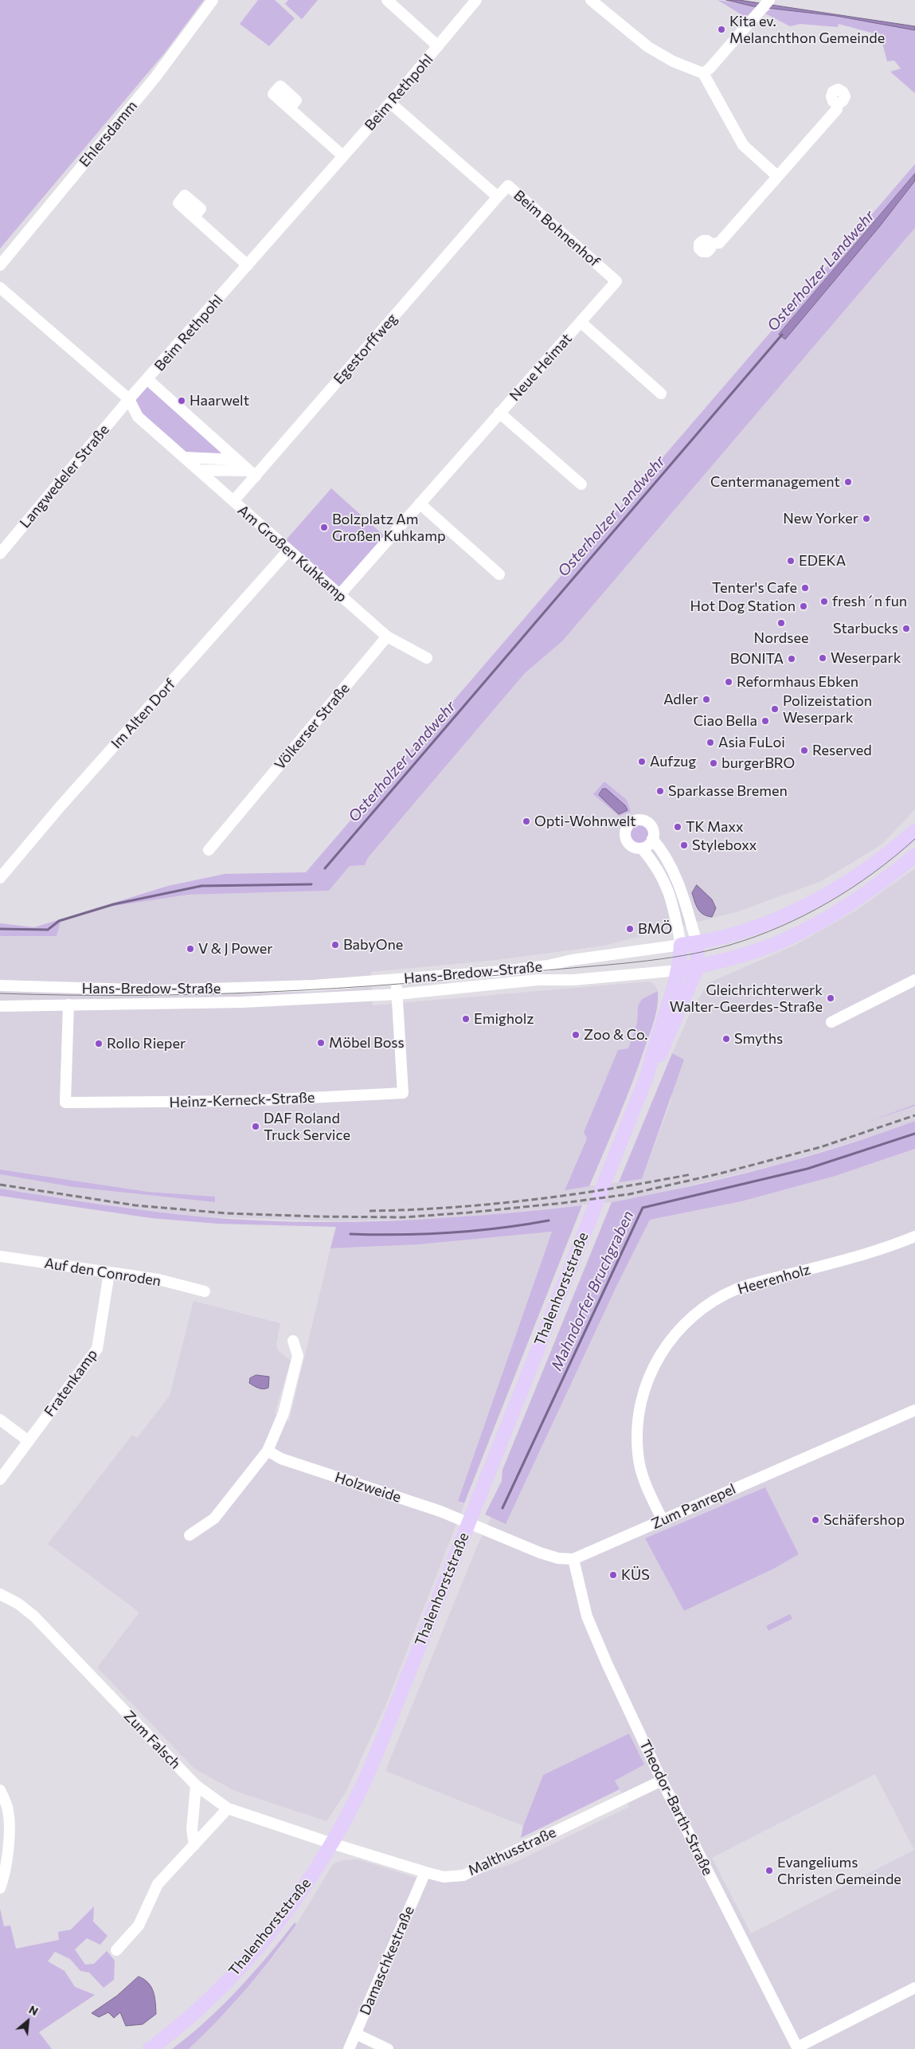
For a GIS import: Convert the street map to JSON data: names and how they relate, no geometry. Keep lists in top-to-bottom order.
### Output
{
  "streets": {
    "main road": ["Hans-Bredow-Straße", "Thalenhorststraße"],
    "street": [
      "Beim Rethpohl",
      "Ehlersdamm",
      "Beim Bohnenhof",
      "Egestorffweg",
      "Neue Heimat",
      "Langwedeler Straße",
      "Am Großen Kuhkamp",
      "Im Alten Dorf",
      "Völkerser Straße",
      "Heinz-Kerneck-Straße",
      "Auf den Conroden",
      "Heerenholz",
      "Fratenkamp",
      "Holzweide",
      "Zum Panrepel",
      "Zum Falsch",
      "Theodor-Barth-Straße",
      "Malthusstraße",
      "Damaschkestraße"
    ]
  },
  "crossings": [
    ["Beim Rethpohl", "Beim Bohnenhof"],
    ["Beim Rethpohl", "Langwedeler Straße"],
    ["Beim Rethpohl", "Am Großen Kuhkamp"],
    ["Beim Bohnenhof", "Egestorffweg"],
    ["Beim Bohnenhof", "Neue Heimat"],
    ["Egestorffweg", "Am Großen Kuhkamp"],
    ["Neue Heimat", "Am Großen Kuhkamp"],
    ["Langwedeler Straße", "Am Großen Kuhkamp"],
    ["Am Großen Kuhkamp", "Im Alten Dorf"],
    ["Am Großen Kuhkamp", "Völkerser Straße"],
    ["Hans-Bredow-Straße", "Heinz-Kerneck-Straße"],
    ["Hans-Bredow-Straße", "Thalenhorststraße"],
    ["Auf den Conroden", "Fratenkamp"],
    ["Heerenholz", "Zum Panrepel"],
    ["Thalenhorststraße", "Holzweide"],
    ["Thalenhorststraße", "Zum Panrepel"],
    ["Thalenhorststraße", "Zum Falsch"],
    ["Thalenhorststraße", "Malthusstraße"],
    ["Holzweide", "Zum Panrepel"],
    ["Zum Panrepel", "Theodor-Barth-Straße"],
    ["Zum Falsch", "Malthusstraße"],
    ["Theodor-Barth-Straße", "Malthusstraße"],
    ["Malthusstraße", "Damaschkestraße"]
  ],
  "water": ["Osterholzer Landwehr", "Mahndorfer Bruchgraben"],
  "places": [
    "Kita ev. Melanchthon Gemeinde",
    "Haarwelt",
    "Centermanagement",
    "New Yorker",
    "Bolzplatz Am Großen Kuhkamp",
    "EDEKA",
    "Tenter's Cafe",
    "fresh´n fun",
    "Hot Dog Station",
    "Nordsee",
    "Starbucks",
    "Weserpark",
    "BONITA",
    "Reformhaus Ebken",
    "Adler",
    "Polizeistation Weserpark",
    "Ciao Bella",
    "Asia FuLoi",
    "Reserved",
    "Aufzug",
    "burgerBRO",
    "Sparkasse Bremen",
    "Opti-Wohnwelt",
    "TK Maxx",
    "Styleboxx",
    "BMÖ",
    "BabyOne",
    "V & J Power",
    "Gleichrichterwerk Walter-Geerdes-Straße",
    "Emigholz",
    "Zoo & Co.",
    "Smyths",
    "Möbel Boss",
    "Rollo Rieper",
    "DAF Roland Truck Service",
    "Schäfershop",
    "KÜS",
    "Evangeliums Christen Gemeinde"
  ],
  "north": "top right"
}
